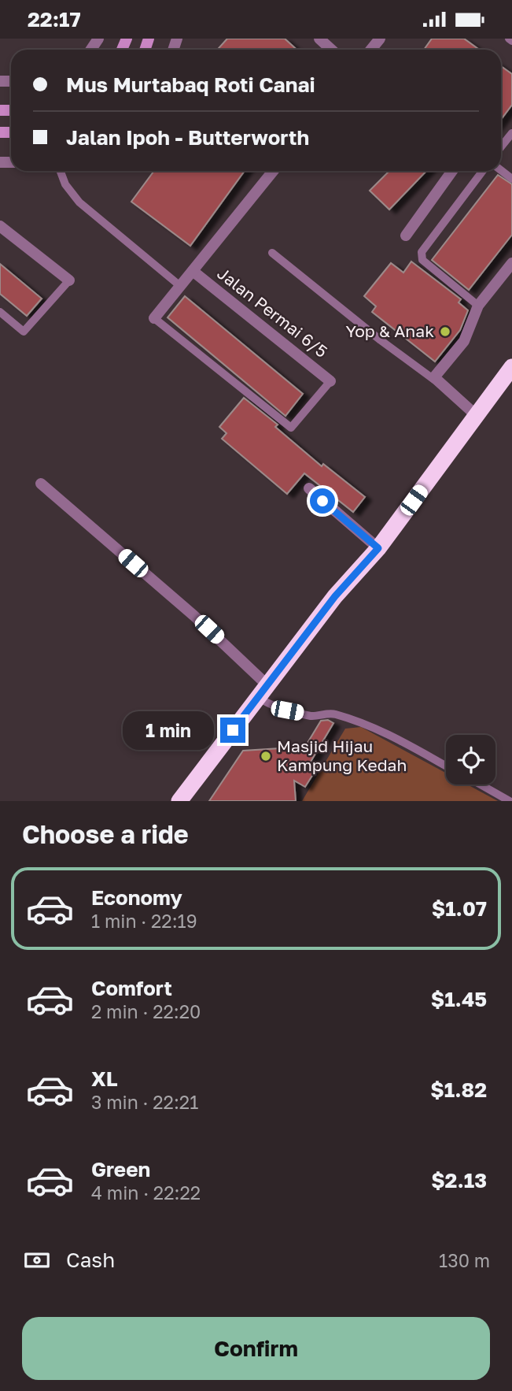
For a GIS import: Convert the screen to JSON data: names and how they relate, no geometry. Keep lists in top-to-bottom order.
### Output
{
  "streets": {
    "street": ["Jalan Permai 6/5"]
  },
  "places": ["Yop & Anak", "Masjid Hijau Kampung Kedah"],
  "page": {
    "status": "22:17",
    "banner": ["Mus Murtabaq Roti Canai", "Jalan Ipoh - Butterworth"],
    "bubble": "1 min",
    "heading": "Choose a ride",
    "list": [
      {
        "name": "Economy",
        "note": "1 min · 22:19",
        "value": "$1.07"
      },
      {
        "name": "Comfort",
        "note": "2 min · 22:20",
        "value": "$1.45"
      },
      {
        "name": "XL",
        "note": "3 min · 22:21",
        "value": "$1.82"
      },
      {
        "name": "Green",
        "note": "4 min · 22:22",
        "value": "$2.13"
      }
    ],
    "pay": ["Cash", "130 m"],
    "buttons": "Confirm"
  }
}
